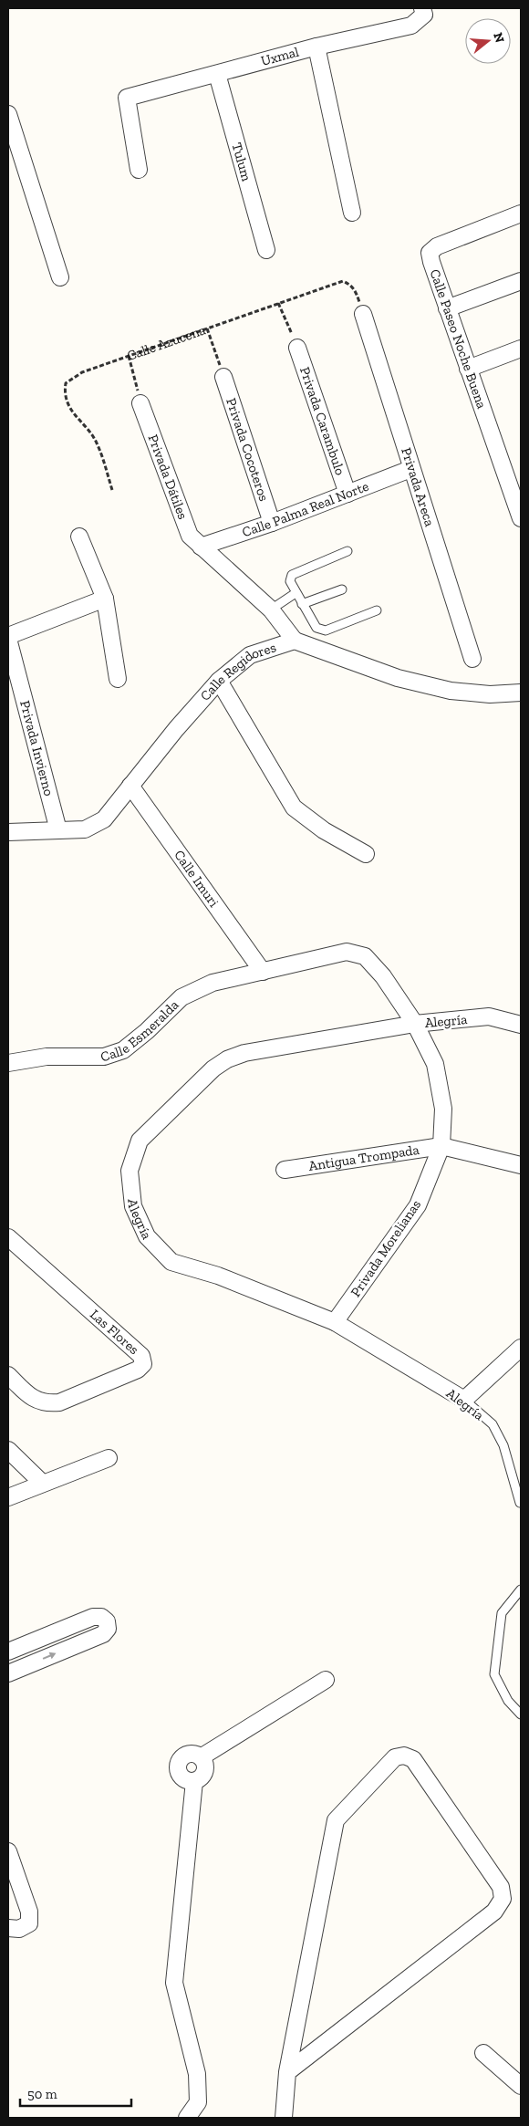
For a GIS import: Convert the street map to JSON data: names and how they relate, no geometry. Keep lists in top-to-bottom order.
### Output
{
  "streets": {
    "street": [
      "Uxmal",
      "Tulum",
      "Calle Paseo Noche Buena",
      "Privada Carambulo",
      "Privada Cocoteros",
      "Privada Dátiles",
      "Privada Areca",
      "Calle Palma Real Norte",
      "Calle Regidores",
      "Privada Invierno",
      "Calle Imuri",
      "Alegría",
      "Calle Esmeralda",
      "Antigua Trompada",
      "Privada Morelianas",
      "Las Flores"
    ],
    "path": ["Calle Azucena"]
  },
  "crossings": [
    ["Uxmal", "Tulum"],
    ["Calle Azucena", "Privada Areca"],
    ["Privada Carambulo", "Calle Palma Real Norte"],
    ["Privada Cocoteros", "Calle Palma Real Norte"],
    ["Privada Dátiles", "Calle Palma Real Norte"],
    ["Privada Dátiles", "Calle Regidores"],
    ["Privada Areca", "Calle Palma Real Norte"],
    ["Calle Regidores", "Privada Invierno"],
    ["Calle Regidores", "Calle Imuri"],
    ["Calle Imuri", "Calle Esmeralda"],
    ["Alegría", "Calle Esmeralda"],
    ["Alegría", "Privada Morelianas"],
    ["Calle Esmeralda", "Privada Morelianas"],
    ["Antigua Trompada", "Privada Morelianas"]
  ],
  "scale_bar": "50 m",
  "north": "right"
}
